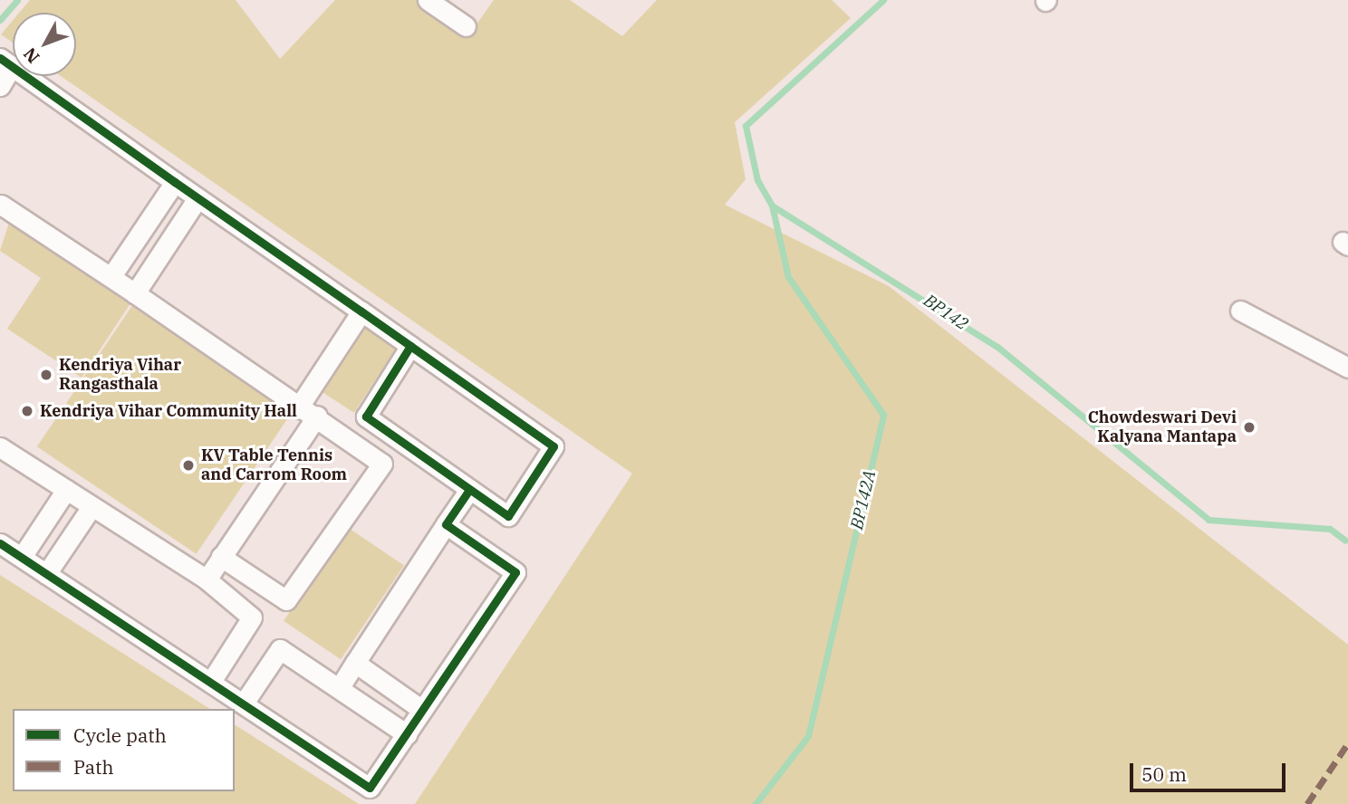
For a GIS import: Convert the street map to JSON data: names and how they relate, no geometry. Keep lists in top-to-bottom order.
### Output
{
  "water": ["BP142", "BP142A"],
  "places": [
    "Kendriya Vihar Rangasthala",
    "Kendriya Vihar Community Hall",
    "Chowdeswari Devi Kalyana Mantapa",
    "KV Table Tennis and Carrom Room"
  ],
  "legend": ["Cycle path", "Path"],
  "scale_bar": "50 m",
  "north": "bottom left"
}
